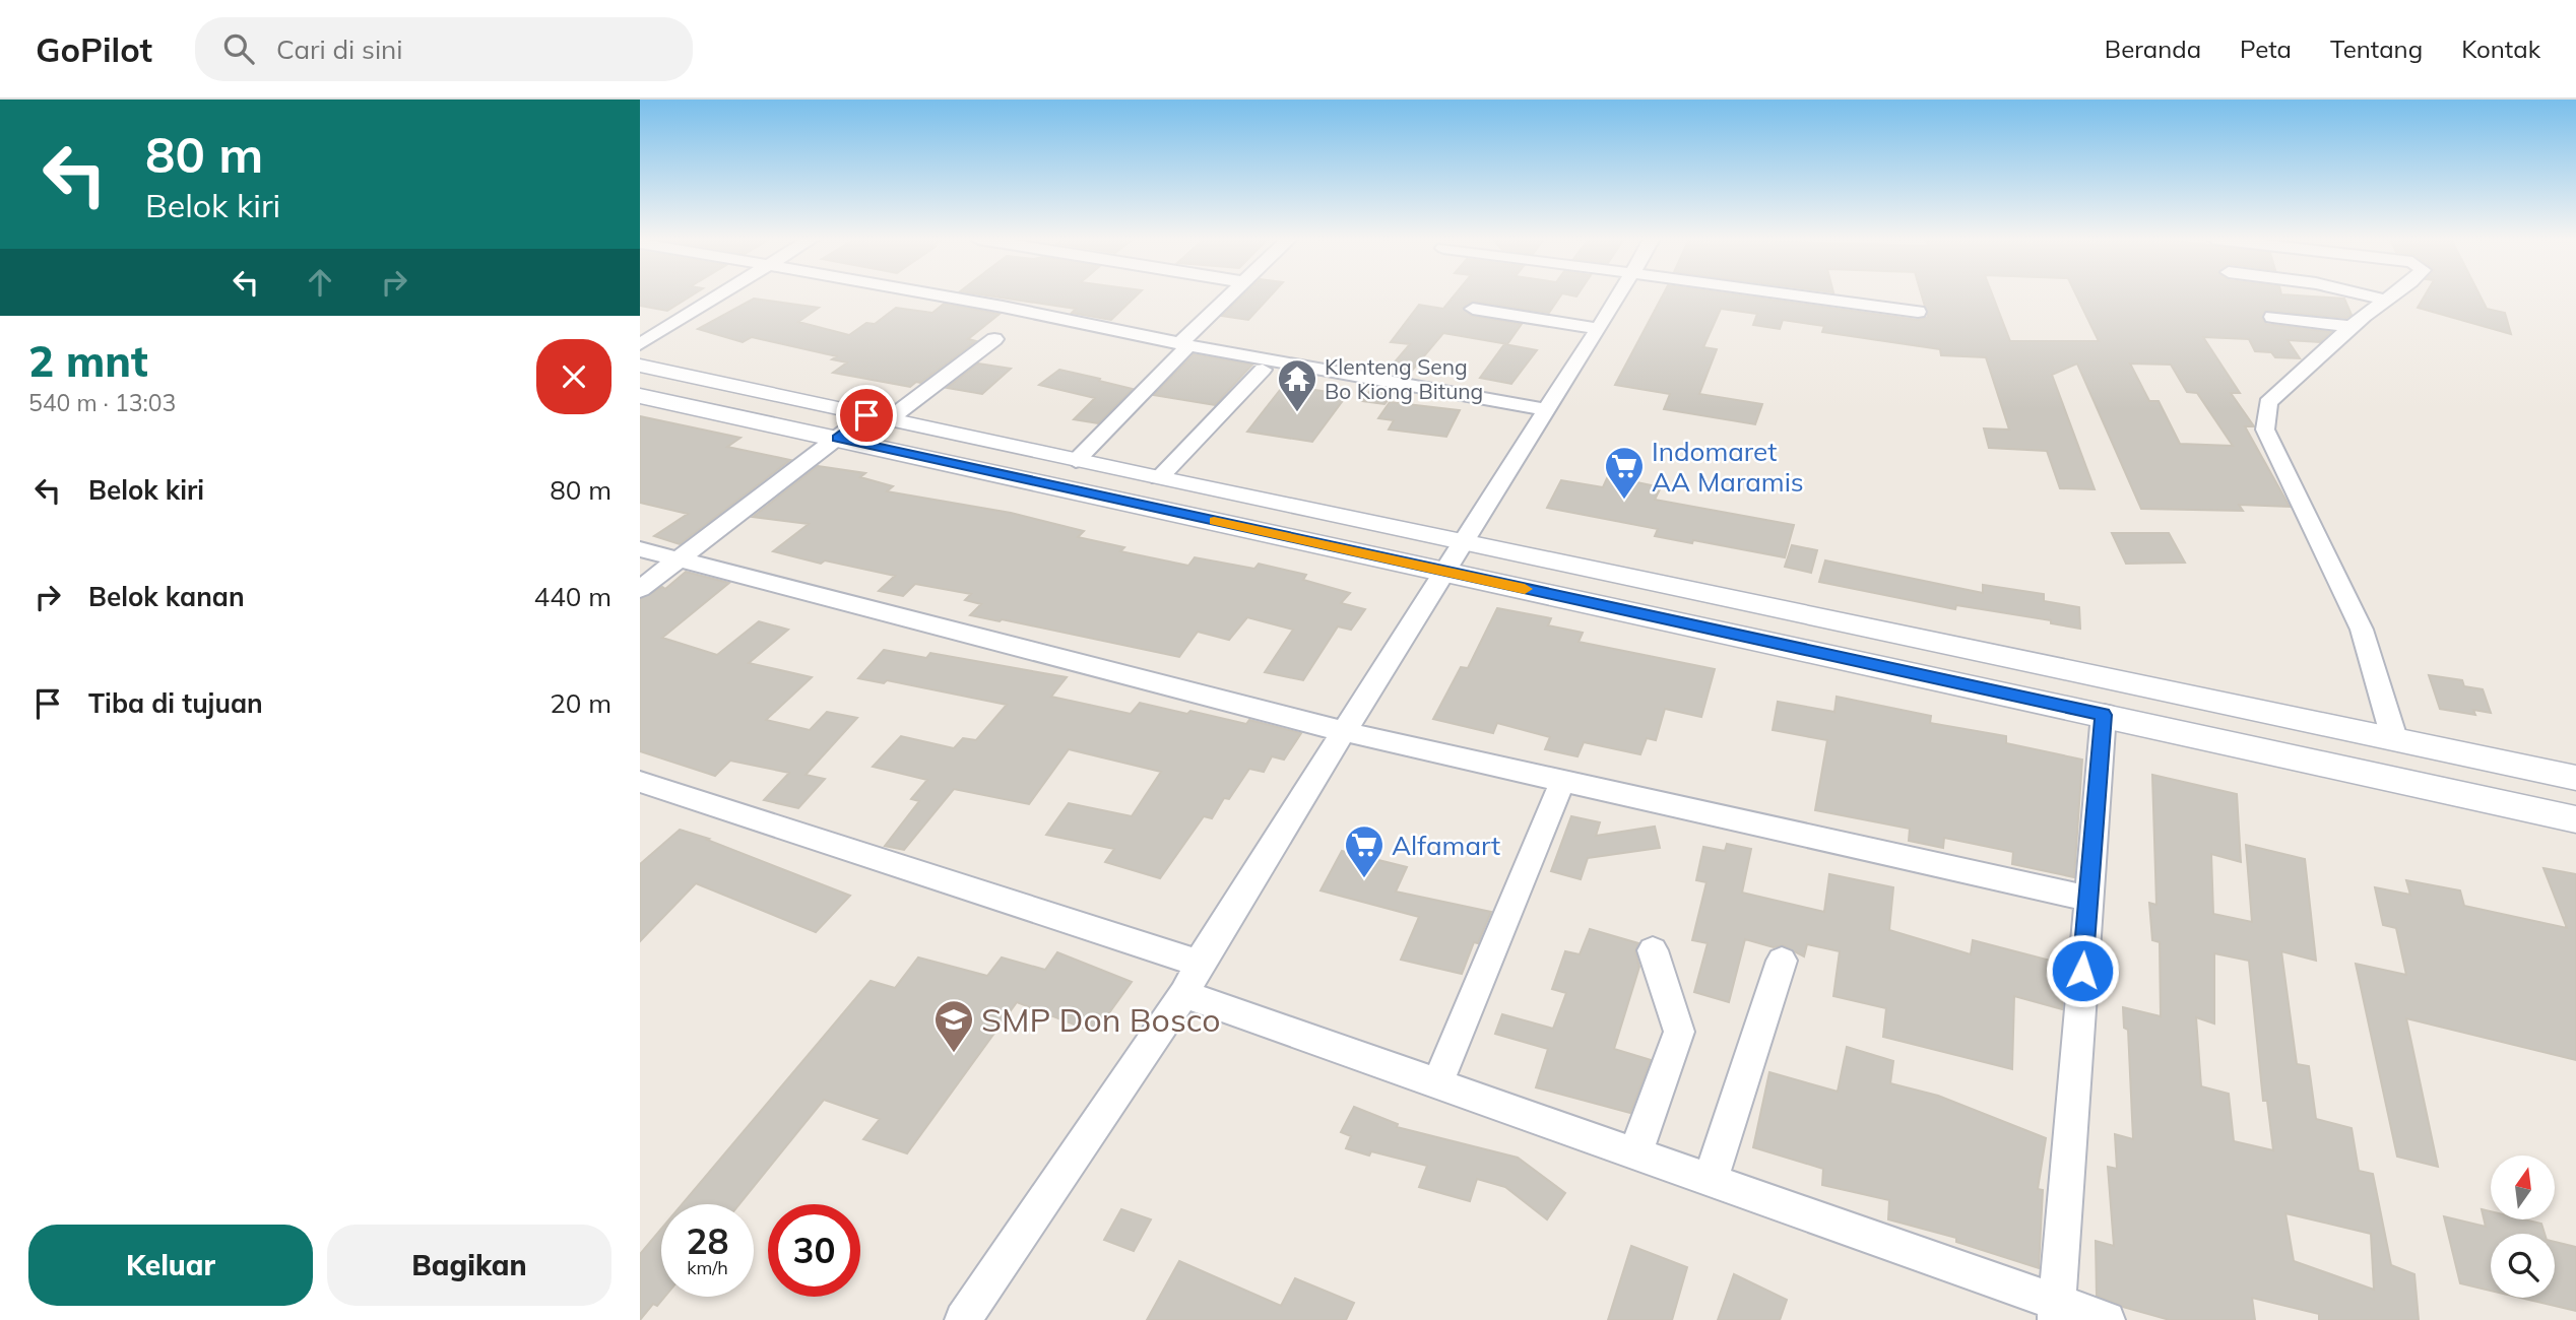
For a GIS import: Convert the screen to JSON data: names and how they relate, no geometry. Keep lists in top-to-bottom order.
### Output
{
  "places": {
    "temple": ["Klenteng Seng Bo Kiong Bitung"],
    "supermarket": ["Indomaret AA Maramis", "Alfamart"],
    "school or university": ["SMP Don Bosco"]
  },
  "north": "top",
  "page": {
    "header": "GoPilot",
    "search": "Cari di sini",
    "nav": [
      "Beranda",
      "Peta",
      "Tentang",
      "Kontak"
    ],
    "turn": ["80 m", "Belok kiri"],
    "heading": ["2 mnt", "540 m · 13:03"],
    "list": [
      {
        "name": "Belok kiri",
        "value": "80 m"
      },
      {
        "name": "Belok kanan",
        "value": "440 m"
      },
      {
        "name": "Tiba di tujuan",
        "value": "20 m"
      }
    ],
    "speed": "28 km/h",
    "limit": "30",
    "buttons": ["Keluar", "Bagikan"]
  }
}
